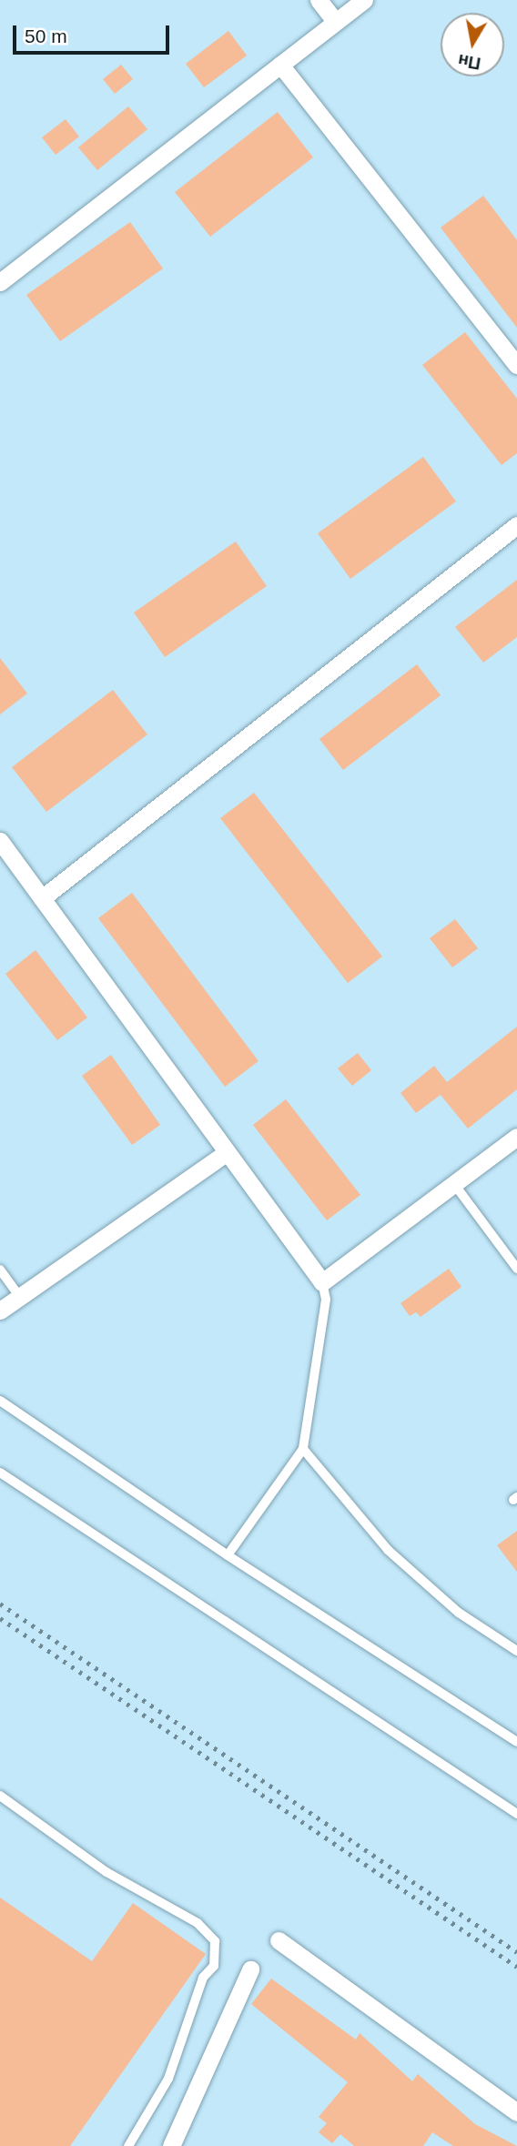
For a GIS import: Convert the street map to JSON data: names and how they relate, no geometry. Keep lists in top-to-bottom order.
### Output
{
  "scale_bar": "50 m",
  "north": "bottom"
}
